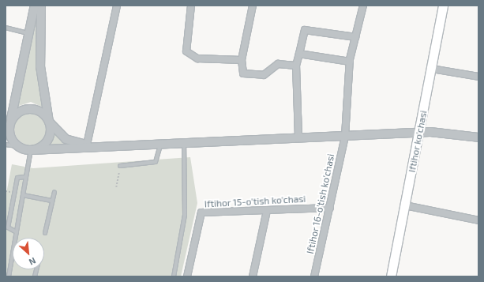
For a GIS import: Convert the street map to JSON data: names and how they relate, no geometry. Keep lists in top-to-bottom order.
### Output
{
  "streets": {
    "main road": ["Iftihor ko'chasi"],
    "street": ["Iftihor 15-o'tish ko'chasi", "Iftihor 16-o'tish ko'chasi"]
  },
  "crossings": [
    ["Iftihor 15-o'tish ko'chasi", "Iftihor 16-o'tish ko'chasi"]
  ],
  "north": "bottom right"
}
